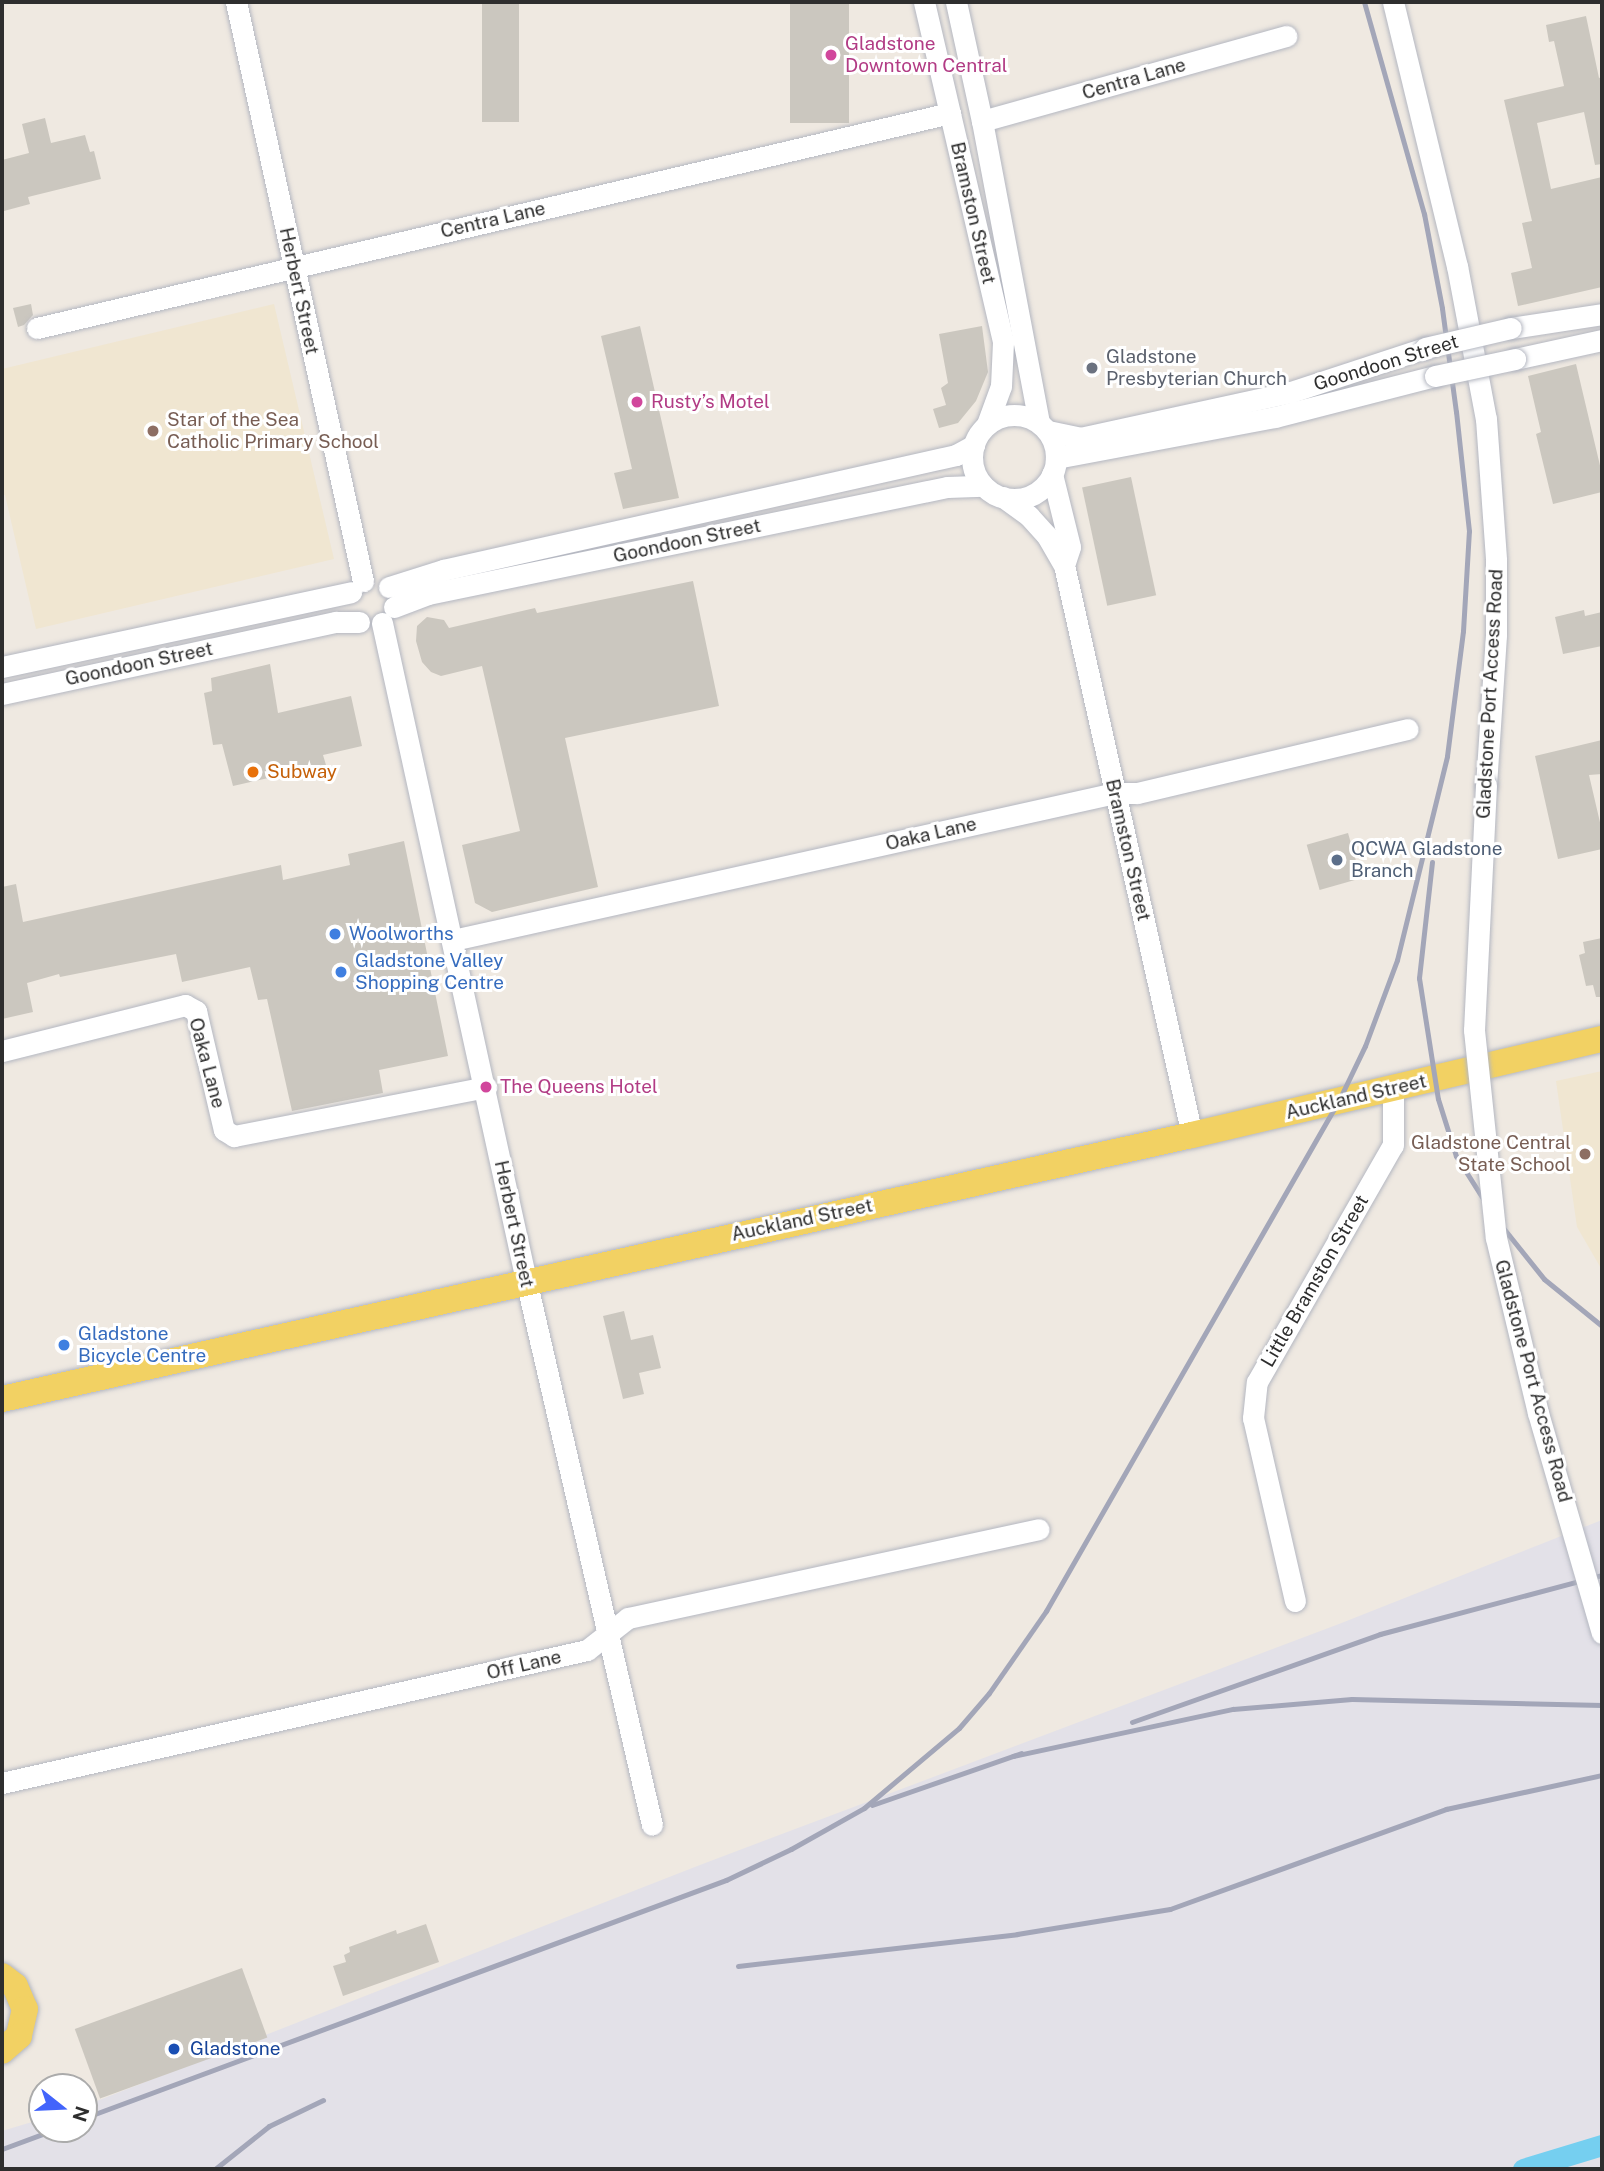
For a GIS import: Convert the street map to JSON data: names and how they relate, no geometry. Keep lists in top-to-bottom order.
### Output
{
  "streets": {
    "main road": ["Auckland Street"],
    "street": [
      "Centra Lane",
      "Bramston Street",
      "Herbert Street",
      "Goondoon Street",
      "Gladstone Port Access Road",
      "Oaka Lane",
      "Little Bramston Street",
      "Off Lane"
    ]
  },
  "crossings": [
    ["Centra Lane", "Bramston Street"],
    ["Centra Lane", "Herbert Street"],
    ["Bramston Street", "Goondoon Street"],
    ["Bramston Street", "Oaka Lane"],
    ["Bramston Street", "Auckland Street"],
    ["Herbert Street", "Goondoon Street"],
    ["Herbert Street", "Oaka Lane"],
    ["Herbert Street", "Auckland Street"],
    ["Herbert Street", "Off Lane"],
    ["Auckland Street", "Little Bramston Street"]
  ],
  "places": [
    "Gladstone Downtown Central",
    "Gladstone Presbyterian Church",
    "Rusty’s Motel",
    "Star of the Sea Catholic Primary School",
    "Subway",
    "QCWA Gladstone Branch",
    "Woolworths",
    "Gladstone Valley Shopping Centre",
    "The Queens Hotel",
    "Gladstone Central State School",
    "Gladstone Bicycle Centre",
    "Gladstone"
  ],
  "north": "right"
}
